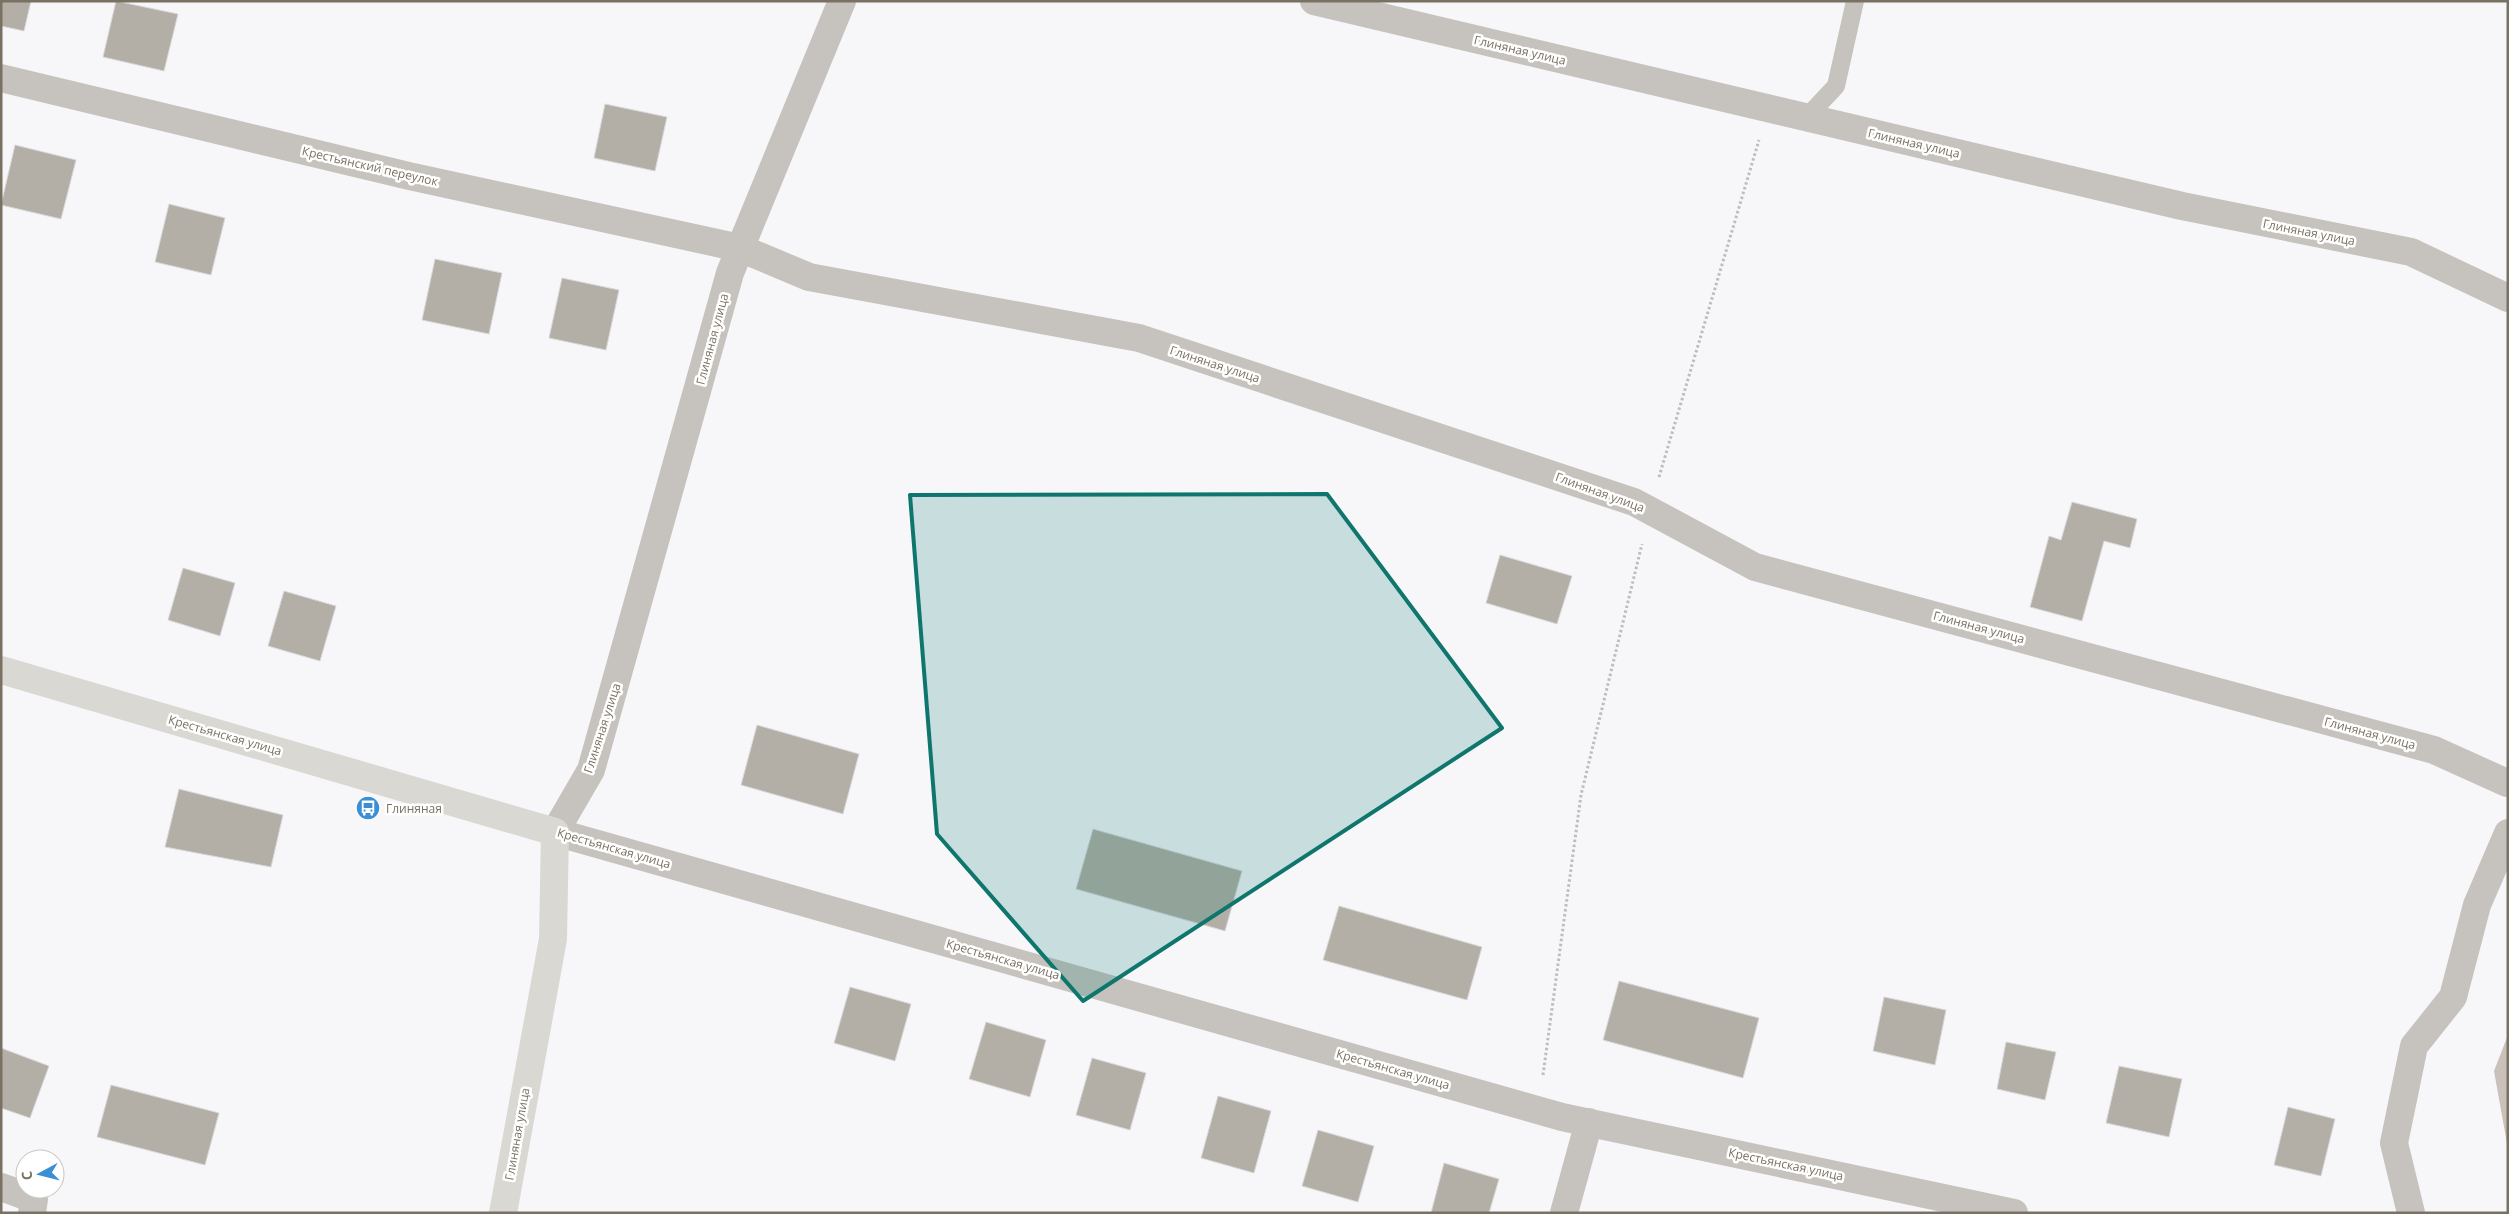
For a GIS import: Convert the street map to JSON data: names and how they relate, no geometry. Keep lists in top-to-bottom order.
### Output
{
  "streets": {
    "street": ["Глиняная улица", "Крестьянский переулок", "Крестьянская улица"]
  },
  "crossings": [
    ["Глиняная улица", "Крестьянский переулок"],
    ["Глиняная улица", "Крестьянская улица"]
  ],
  "places": {
    "bus stop": ["Глиняная"]
  },
  "north": "left"
}
